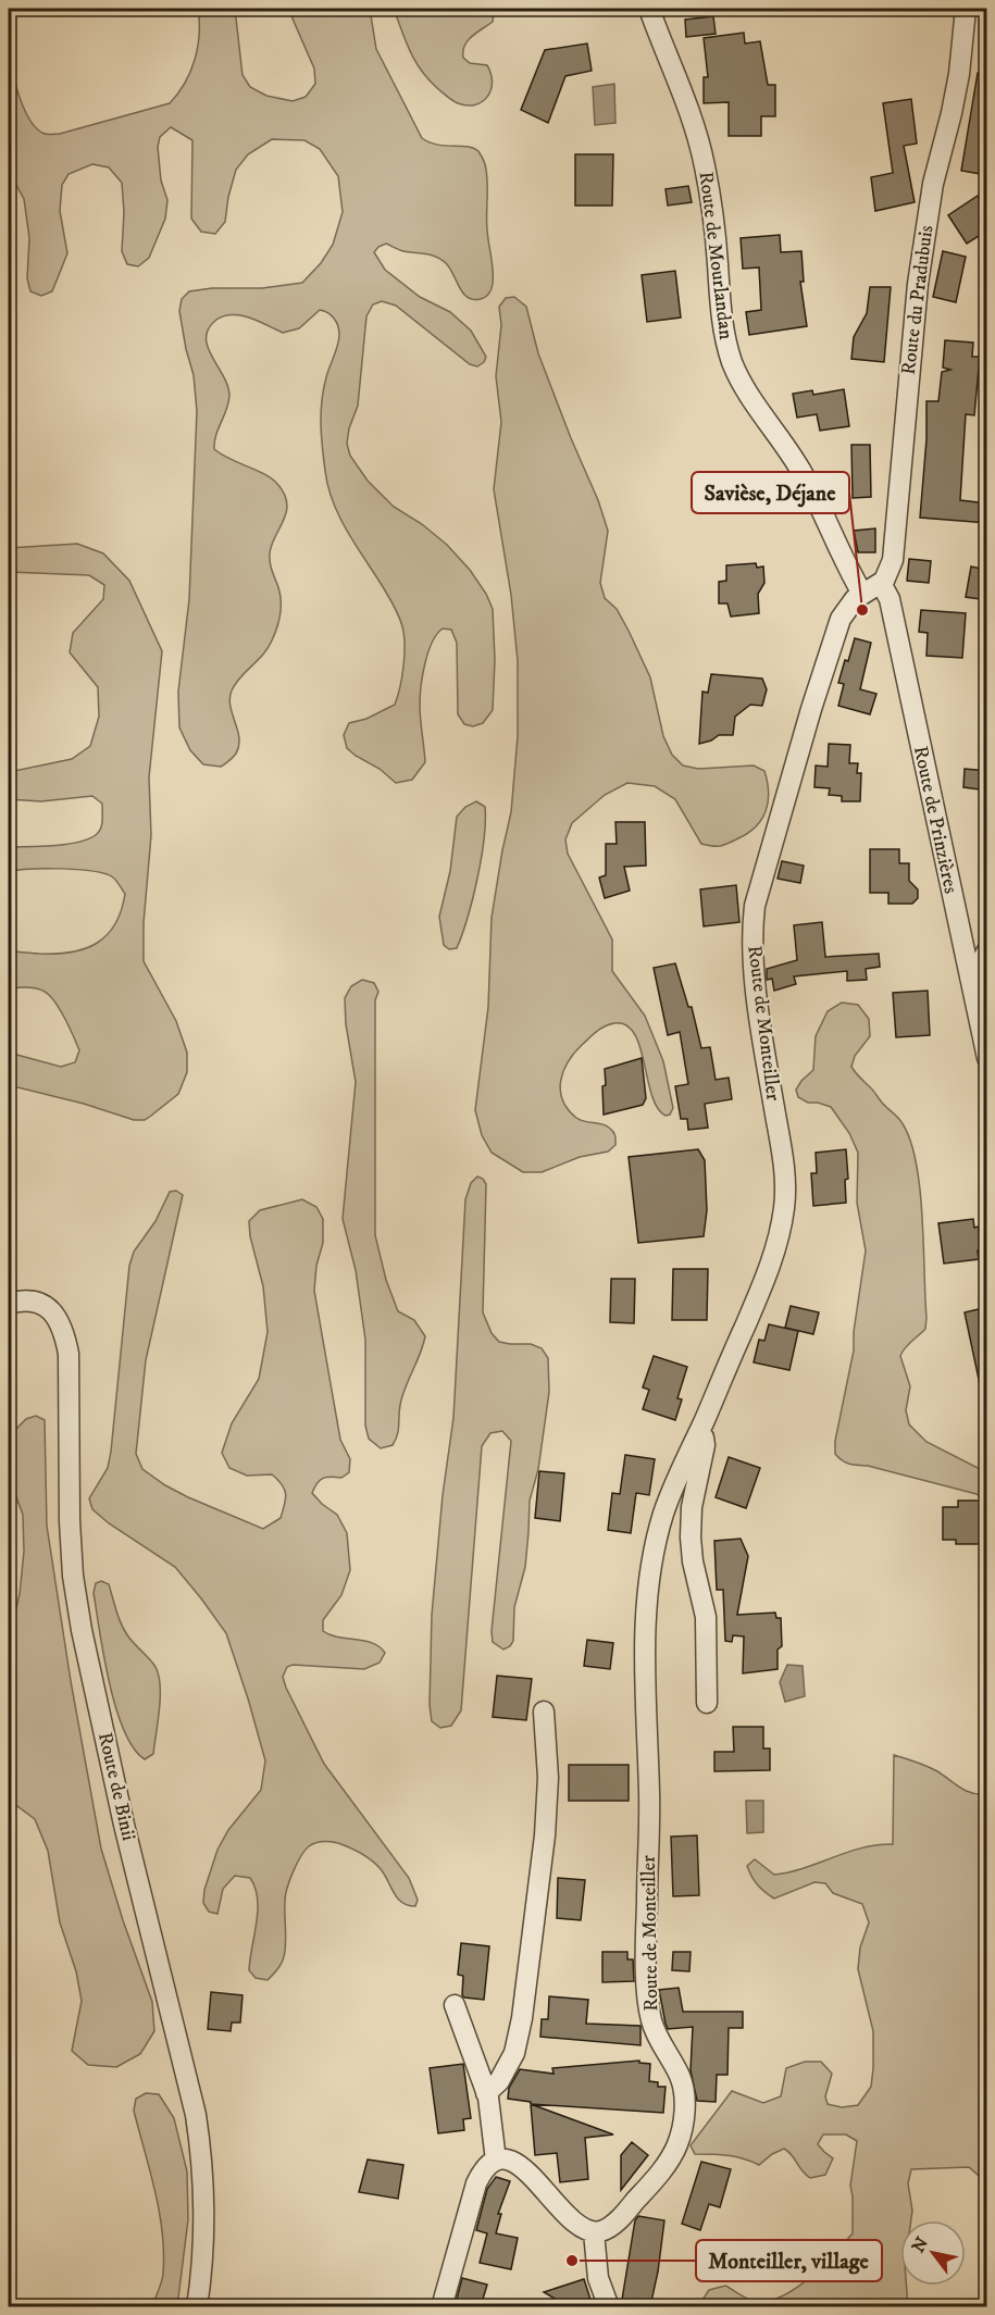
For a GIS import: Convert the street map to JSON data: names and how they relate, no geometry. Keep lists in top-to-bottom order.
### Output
{
  "streets": {
    "street": [
      "Route de Mourlandan",
      "Route du Pradubuis",
      "Route de Prinzières",
      "Route de Monteiller",
      "Route de Binii"
    ]
  },
  "crossings": [
    ["Route de Mourlandan", "Route du Pradubuis"],
    ["Route de Mourlandan", "Route de Prinzières"],
    ["Route de Mourlandan", "Route de Monteiller"],
    ["Route du Pradubuis", "Route de Prinzières"],
    ["Route du Pradubuis", "Route de Monteiller"],
    ["Route de Prinzières", "Route de Monteiller"]
  ],
  "places": ["Savièse, Déjane", "Monteiller, village"],
  "north": "top left"
}
